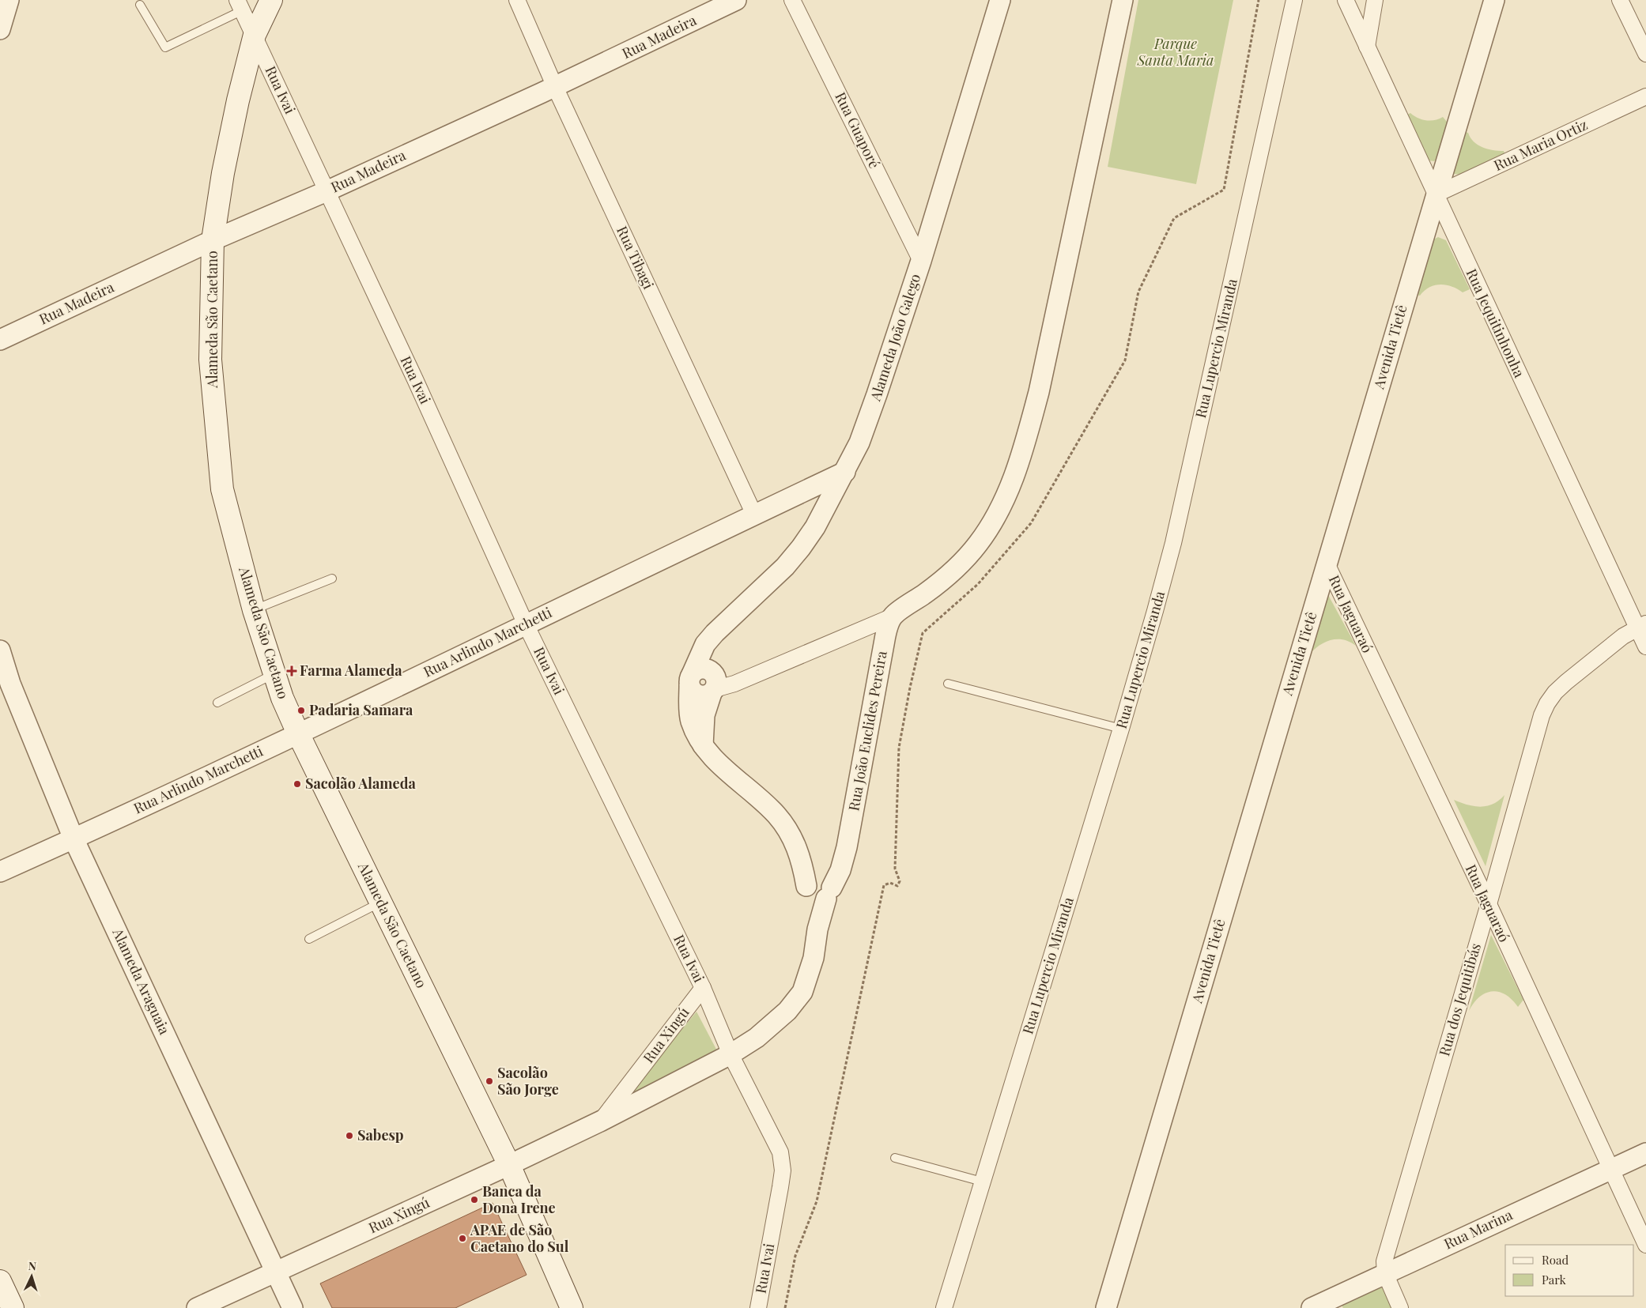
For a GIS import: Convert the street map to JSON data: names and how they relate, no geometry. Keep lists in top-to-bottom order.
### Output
{
  "streets": {
    "main road": ["Alameda São Caetano"],
    "street": [
      "Rua Madeira",
      "Rua Ivai",
      "Rua Guaporé",
      "Rua Maria Ortiz",
      "Rua Tibagi",
      "Rua Jequitinhonha",
      "Alameda João Galego",
      "Avenida Tietê",
      "Rua Lupercio Miranda",
      "Rua Jaguaraó",
      "Rua Arlindo Marchetti",
      "Rua João Euclides Pereira",
      "Alameda Araguaia",
      "Rua dos Jequitibás",
      "Rua Xingú",
      "Rua Marina"
    ]
  },
  "crossings": [
    ["Rua Madeira", "Rua Ivai"],
    ["Rua Madeira", "Rua Tibagi"],
    ["Rua Madeira", "Alameda São Caetano"],
    ["Rua Ivai", "Alameda São Caetano"],
    ["Rua Ivai", "Rua Arlindo Marchetti"],
    ["Rua Ivai", "Rua Xingú"],
    ["Rua Guaporé", "Alameda João Galego"],
    ["Rua Maria Ortiz", "Rua Jequitinhonha"],
    ["Rua Maria Ortiz", "Avenida Tietê"],
    ["Rua Tibagi", "Rua Arlindo Marchetti"],
    ["Alameda São Caetano", "Rua Arlindo Marchetti"],
    ["Alameda São Caetano", "Rua Xingú"],
    ["Rua Jequitinhonha", "Avenida Tietê"],
    ["Rua Jequitinhonha", "Rua dos Jequitibás"],
    ["Alameda João Galego", "Rua Arlindo Marchetti"],
    ["Alameda João Galego", "Rua João Euclides Pereira"],
    ["Avenida Tietê", "Rua Jaguaraó"],
    ["Rua Jaguaraó", "Rua dos Jequitibás"],
    ["Rua Jaguaraó", "Rua Marina"],
    ["Rua Arlindo Marchetti", "Alameda Araguaia"],
    ["Alameda Araguaia", "Rua Xingú"],
    ["Rua dos Jequitibás", "Rua Marina"]
  ],
  "parks": ["Parque Santa Maria"],
  "places": {
    "health": ["Farma Alameda"],
    "other": [
      "Padaria Samara",
      "Sacolão Alameda",
      "Sacolão São Jorge",
      "Sabesp",
      "Banca da Dona Irene",
      "APAE de São Caetano do Sul"
    ]
  },
  "legend": ["Road", "Park"],
  "north": "top"
}
